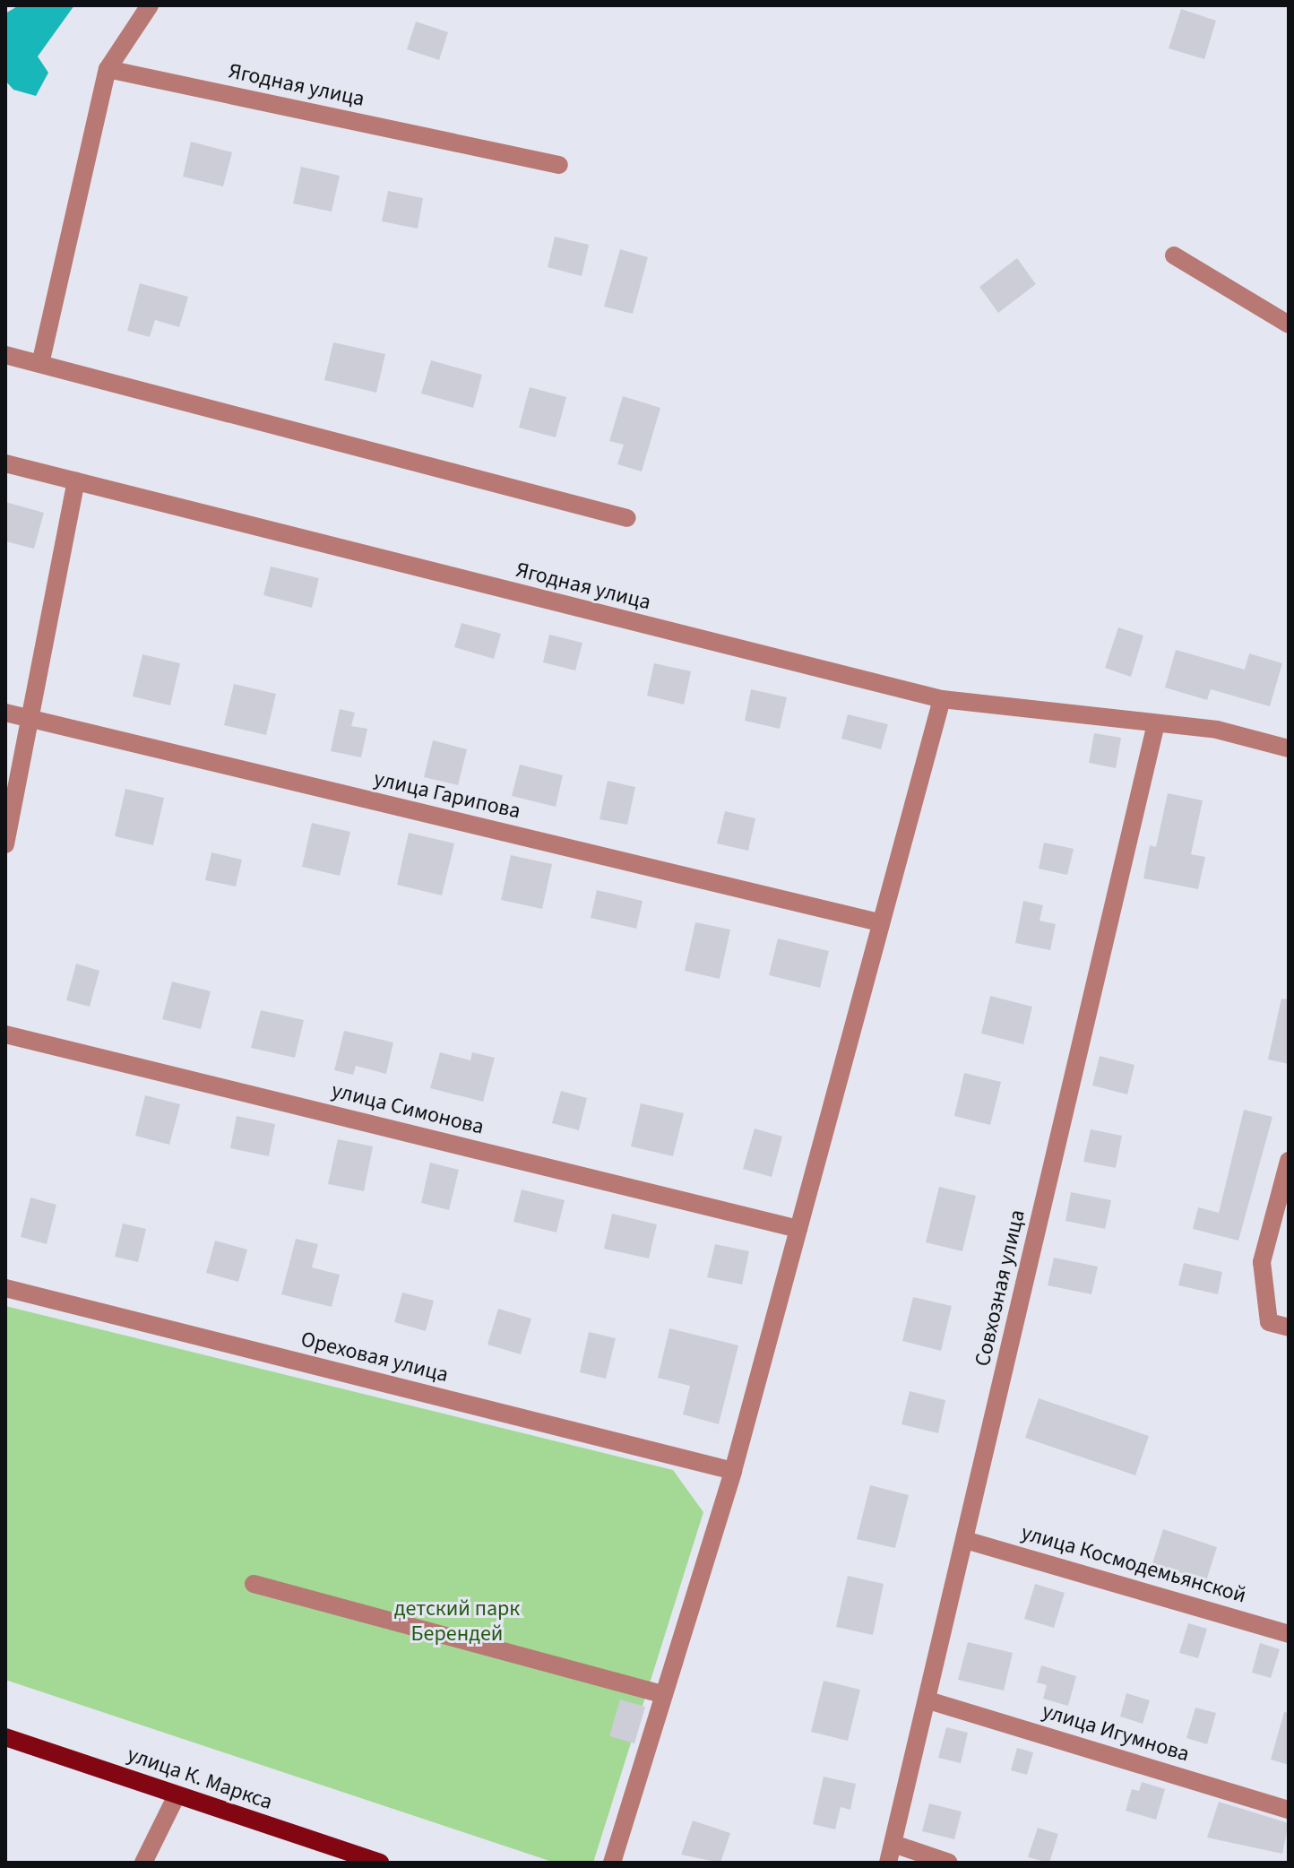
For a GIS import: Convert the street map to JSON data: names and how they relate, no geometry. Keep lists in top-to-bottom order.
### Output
{
  "streets": {
    "main road": ["улица К. Маркса"],
    "street": [
      "Ягодная улица",
      "улица Гарипова",
      "улица Симонова",
      "Совхозная улица",
      "Ореховая улица",
      "улица Космодемьянской",
      "улица Игумнова"
    ]
  },
  "crossings": [
    ["Ягодная улица", "Совхозная улица"],
    ["Совхозная улица", "улица Космодемьянской"],
    ["Совхозная улица", "улица Игумнова"]
  ],
  "parks": ["детский парк Берендей"]
}
